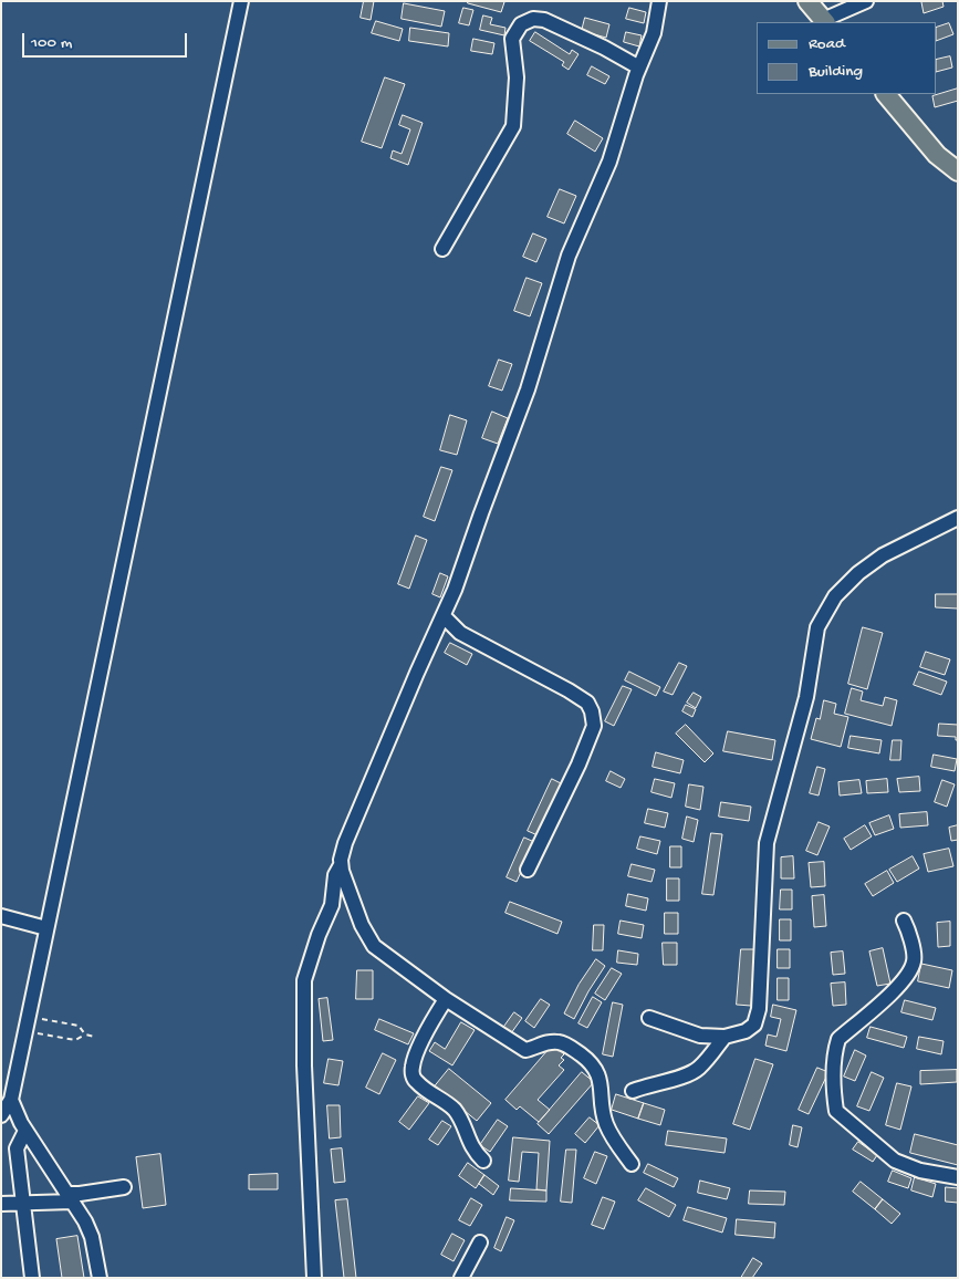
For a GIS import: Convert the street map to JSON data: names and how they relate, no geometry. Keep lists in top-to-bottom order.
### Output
{
  "legend": ["Road", "Building"],
  "scale_bar": "100 m"
}
